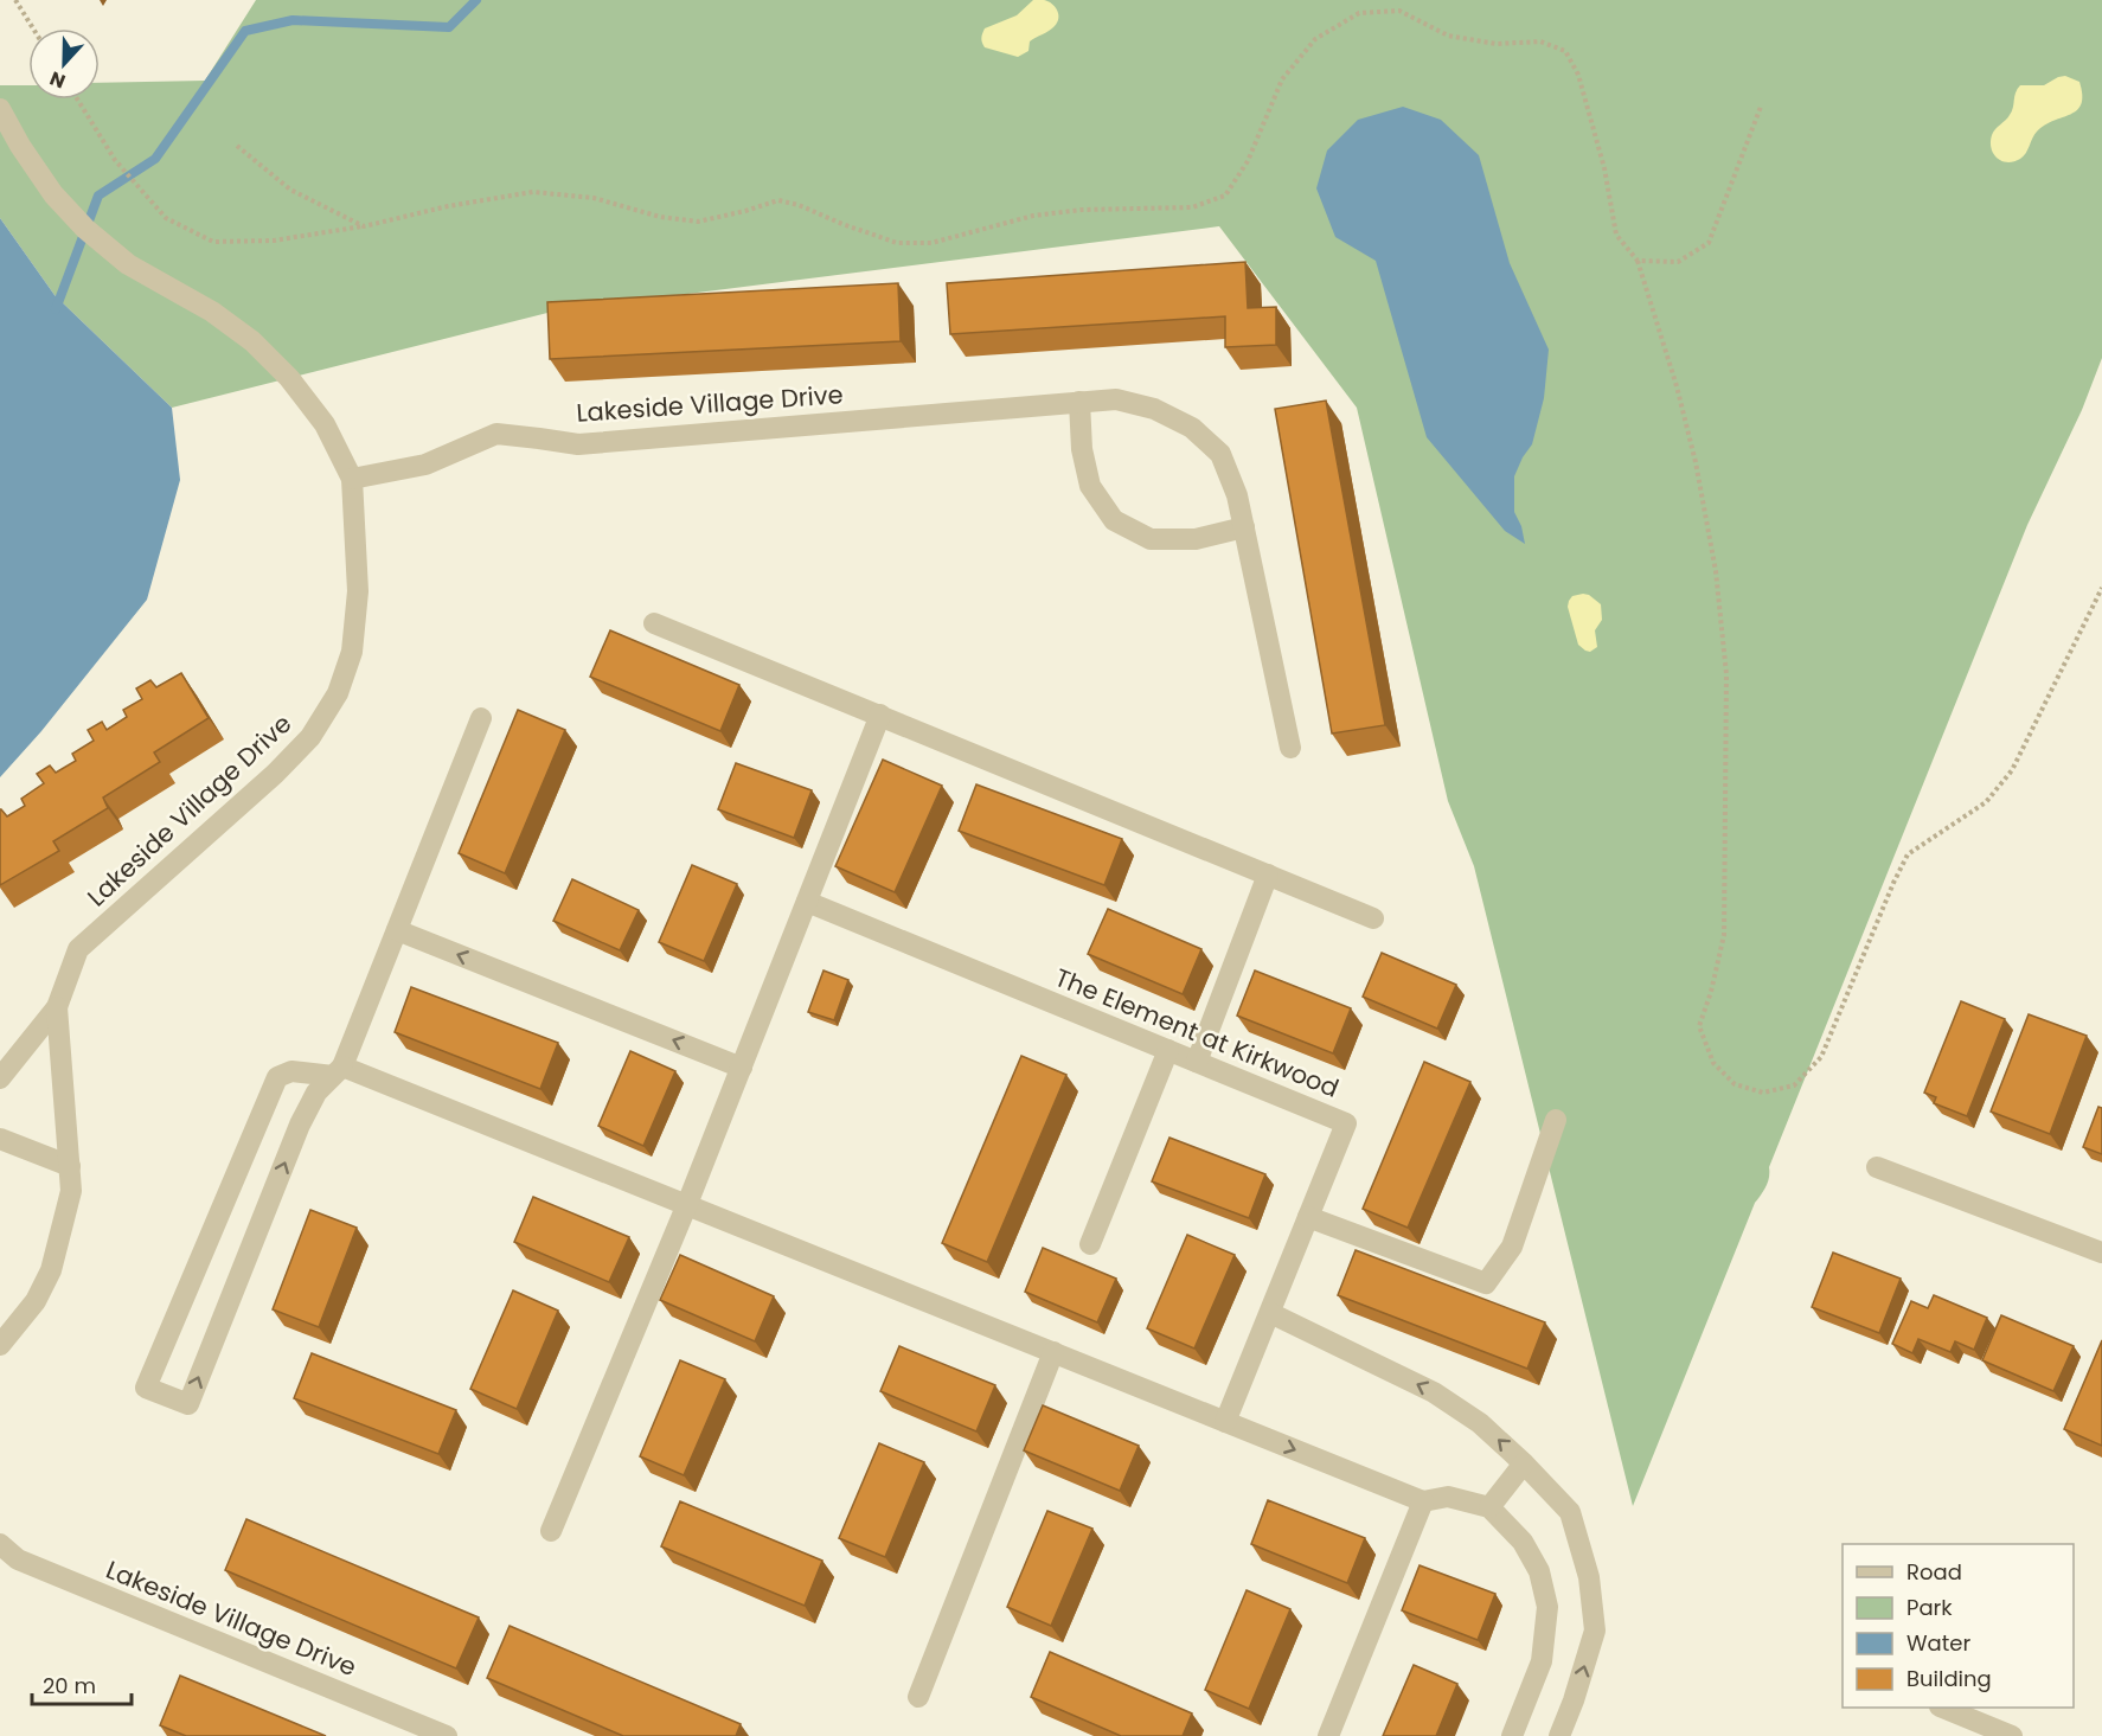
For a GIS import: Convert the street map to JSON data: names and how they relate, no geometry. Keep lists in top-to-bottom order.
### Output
{
  "streets": {
    "street": ["Lakeside Village Drive", "The Element at Kirkwood"]
  },
  "legend": [
    "Road",
    "Park",
    "Water",
    "Building"
  ],
  "scale_bar": "20 m",
  "north": "bottom"
}
